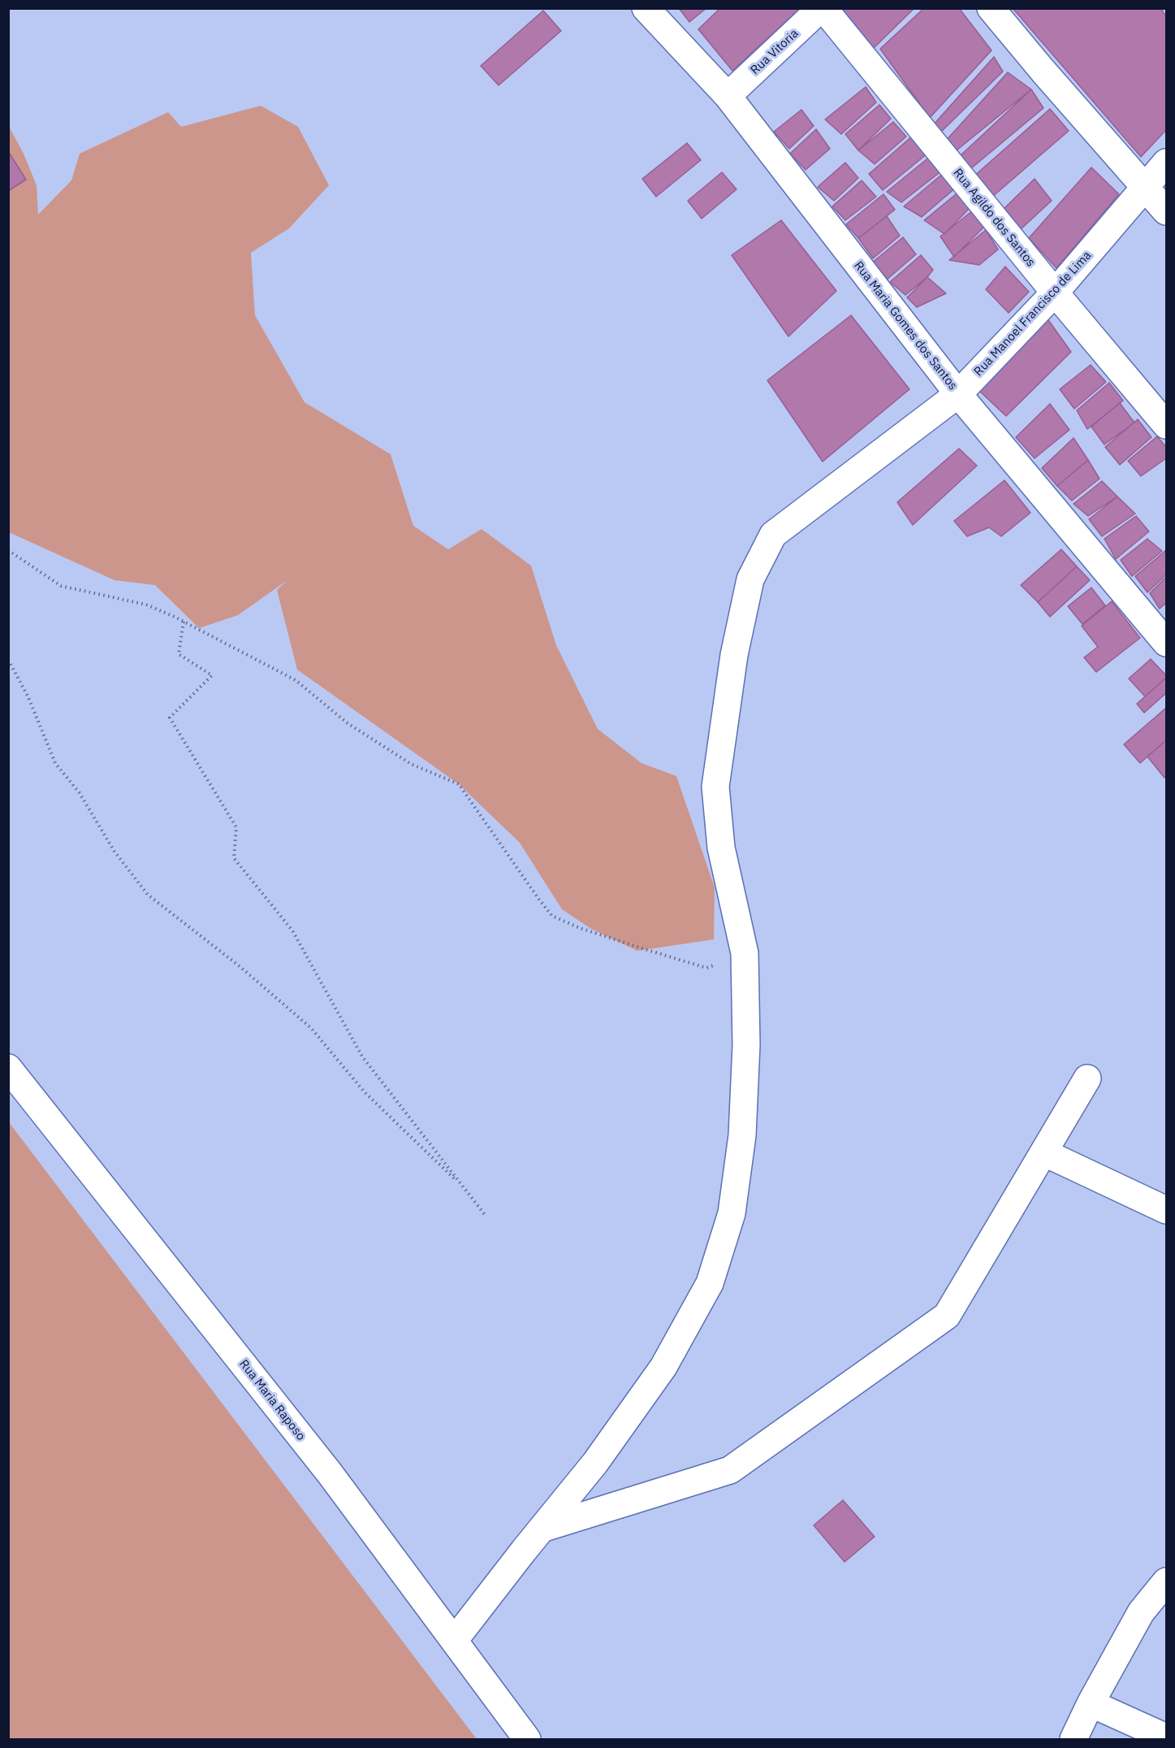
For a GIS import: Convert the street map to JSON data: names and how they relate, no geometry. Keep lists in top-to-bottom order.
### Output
{
  "streets": {
    "street": [
      "Rua Vitoria",
      "Rua Agildo dos Santos",
      "Rua Manoel Francisco de Lima",
      "Rua Maria Gomes dos Santos",
      "Rua Maria Raposo"
    ]
  },
  "crossings": [
    ["Rua Vitoria", "Rua Agildo dos Santos"],
    ["Rua Vitoria", "Rua Maria Gomes dos Santos"],
    ["Rua Agildo dos Santos", "Rua Manoel Francisco de Lima"],
    ["Rua Manoel Francisco de Lima", "Rua Maria Gomes dos Santos"],
    ["Rua Manoel Francisco de Lima", "Rua Maria Raposo"]
  ]
}
